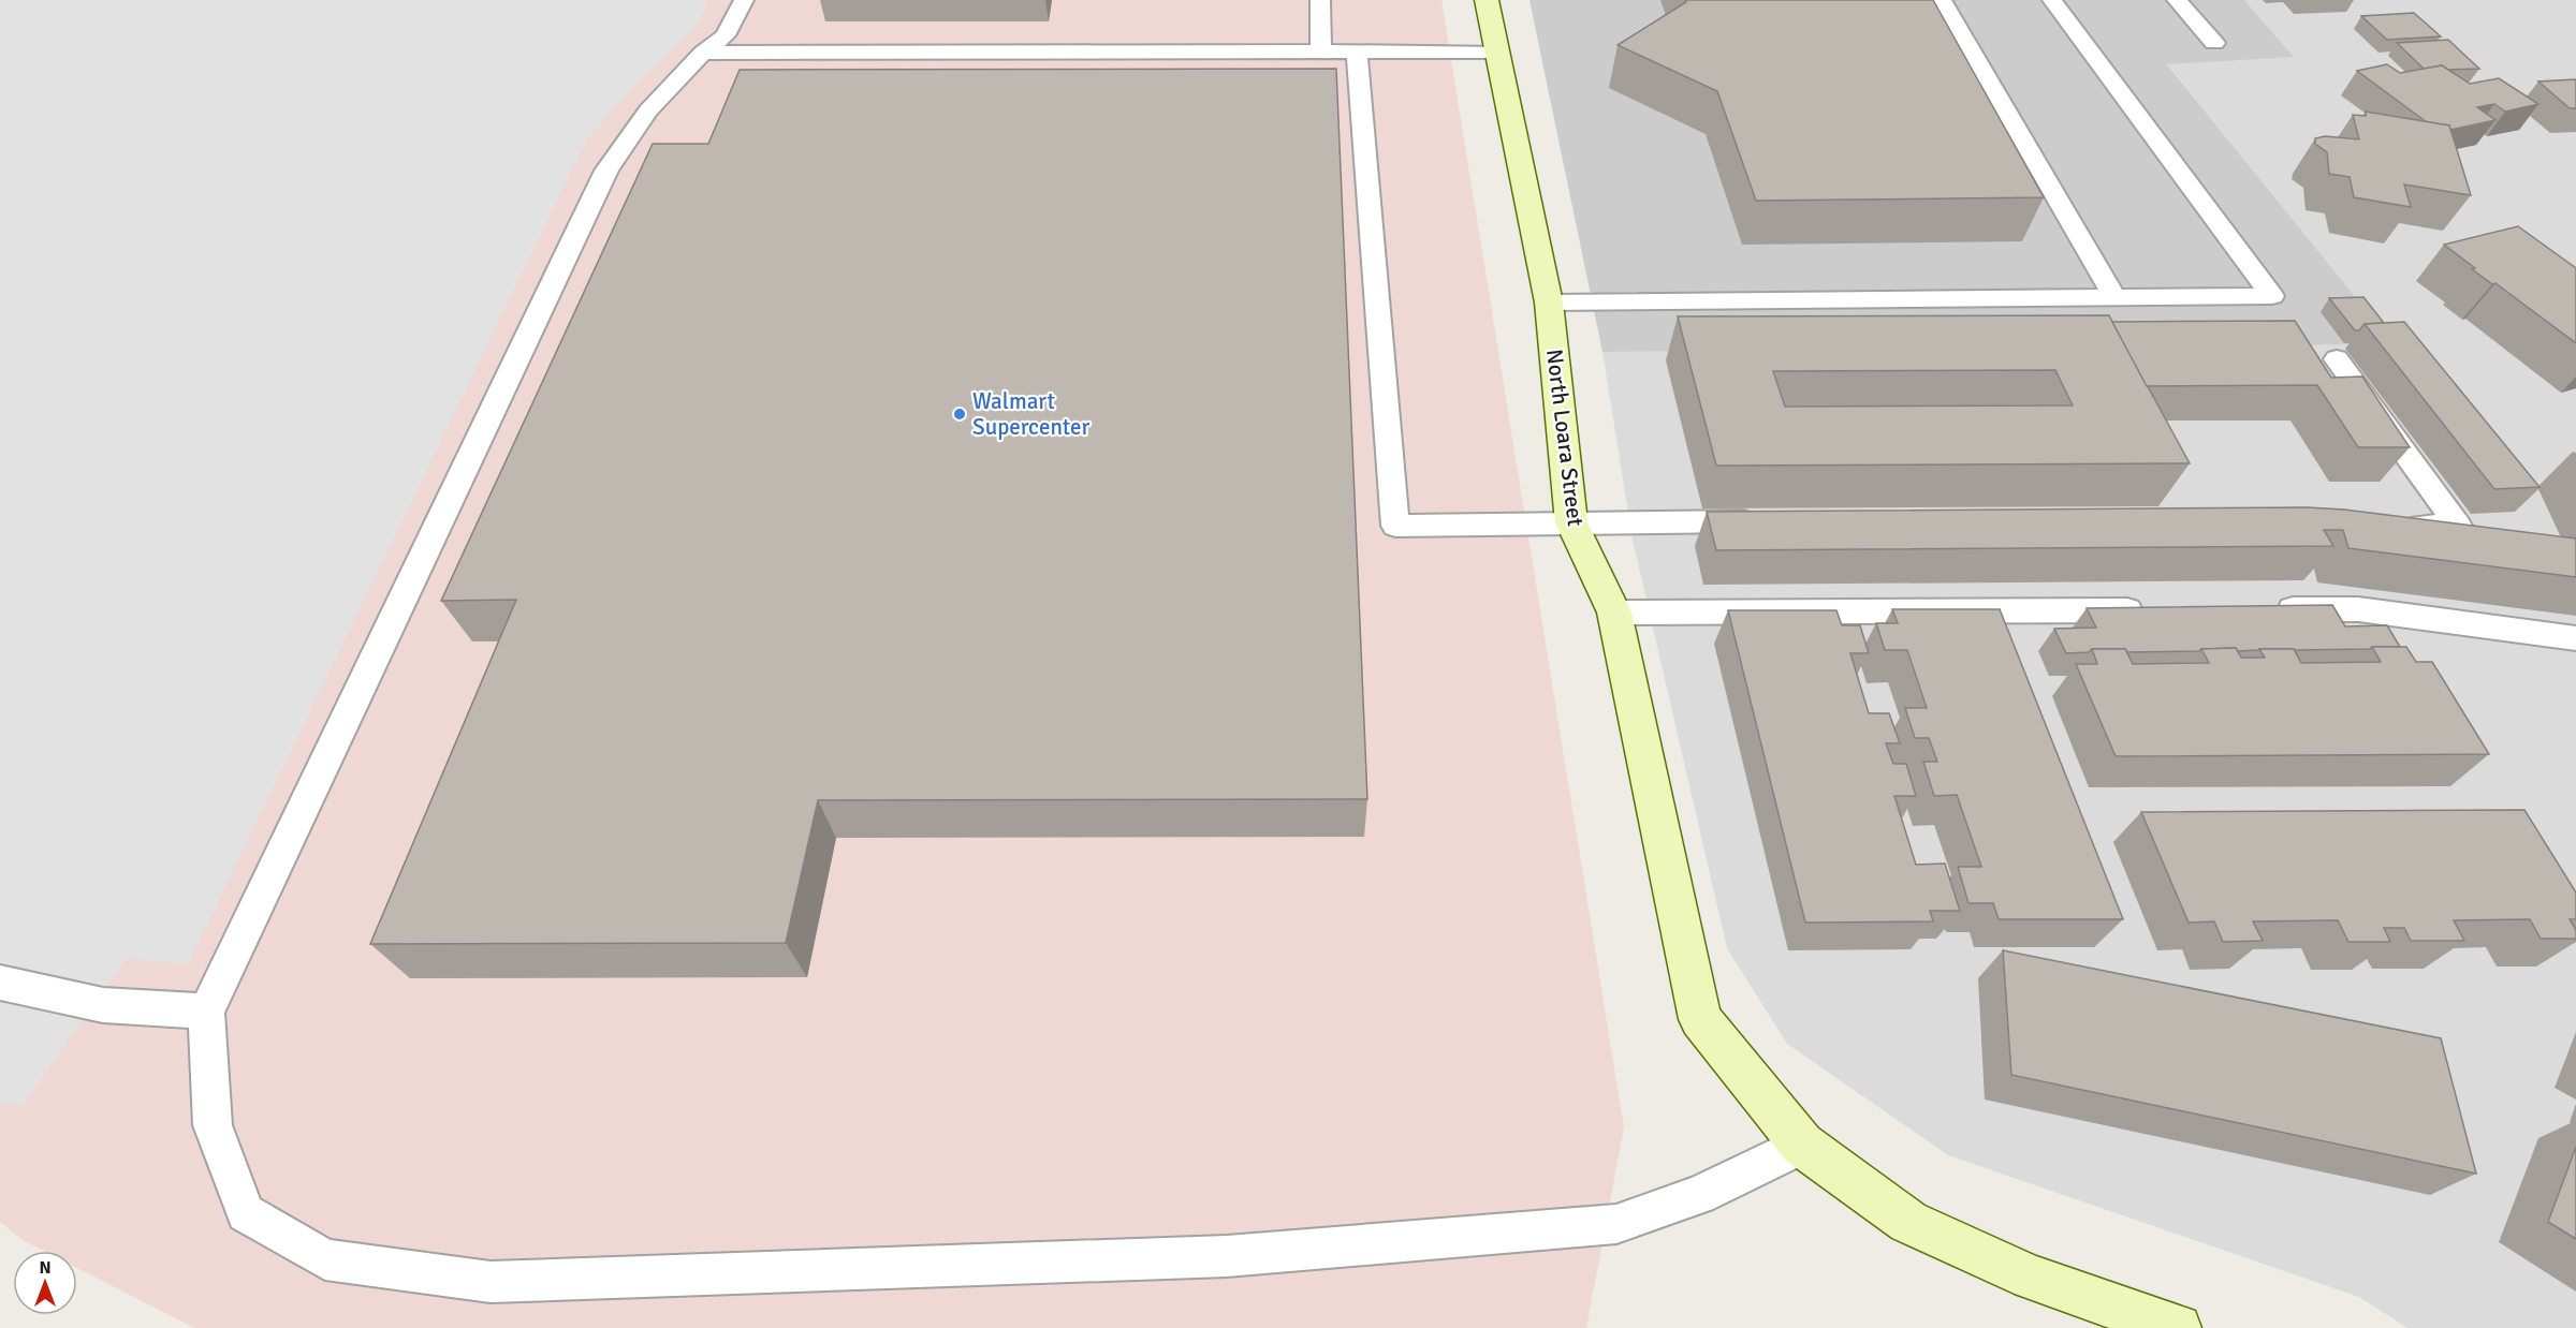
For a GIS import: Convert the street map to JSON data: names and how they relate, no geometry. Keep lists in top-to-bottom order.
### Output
{
  "streets": {
    "street": ["North Loara Street"]
  },
  "places": ["Walmart Supercenter"],
  "north": "top"
}
